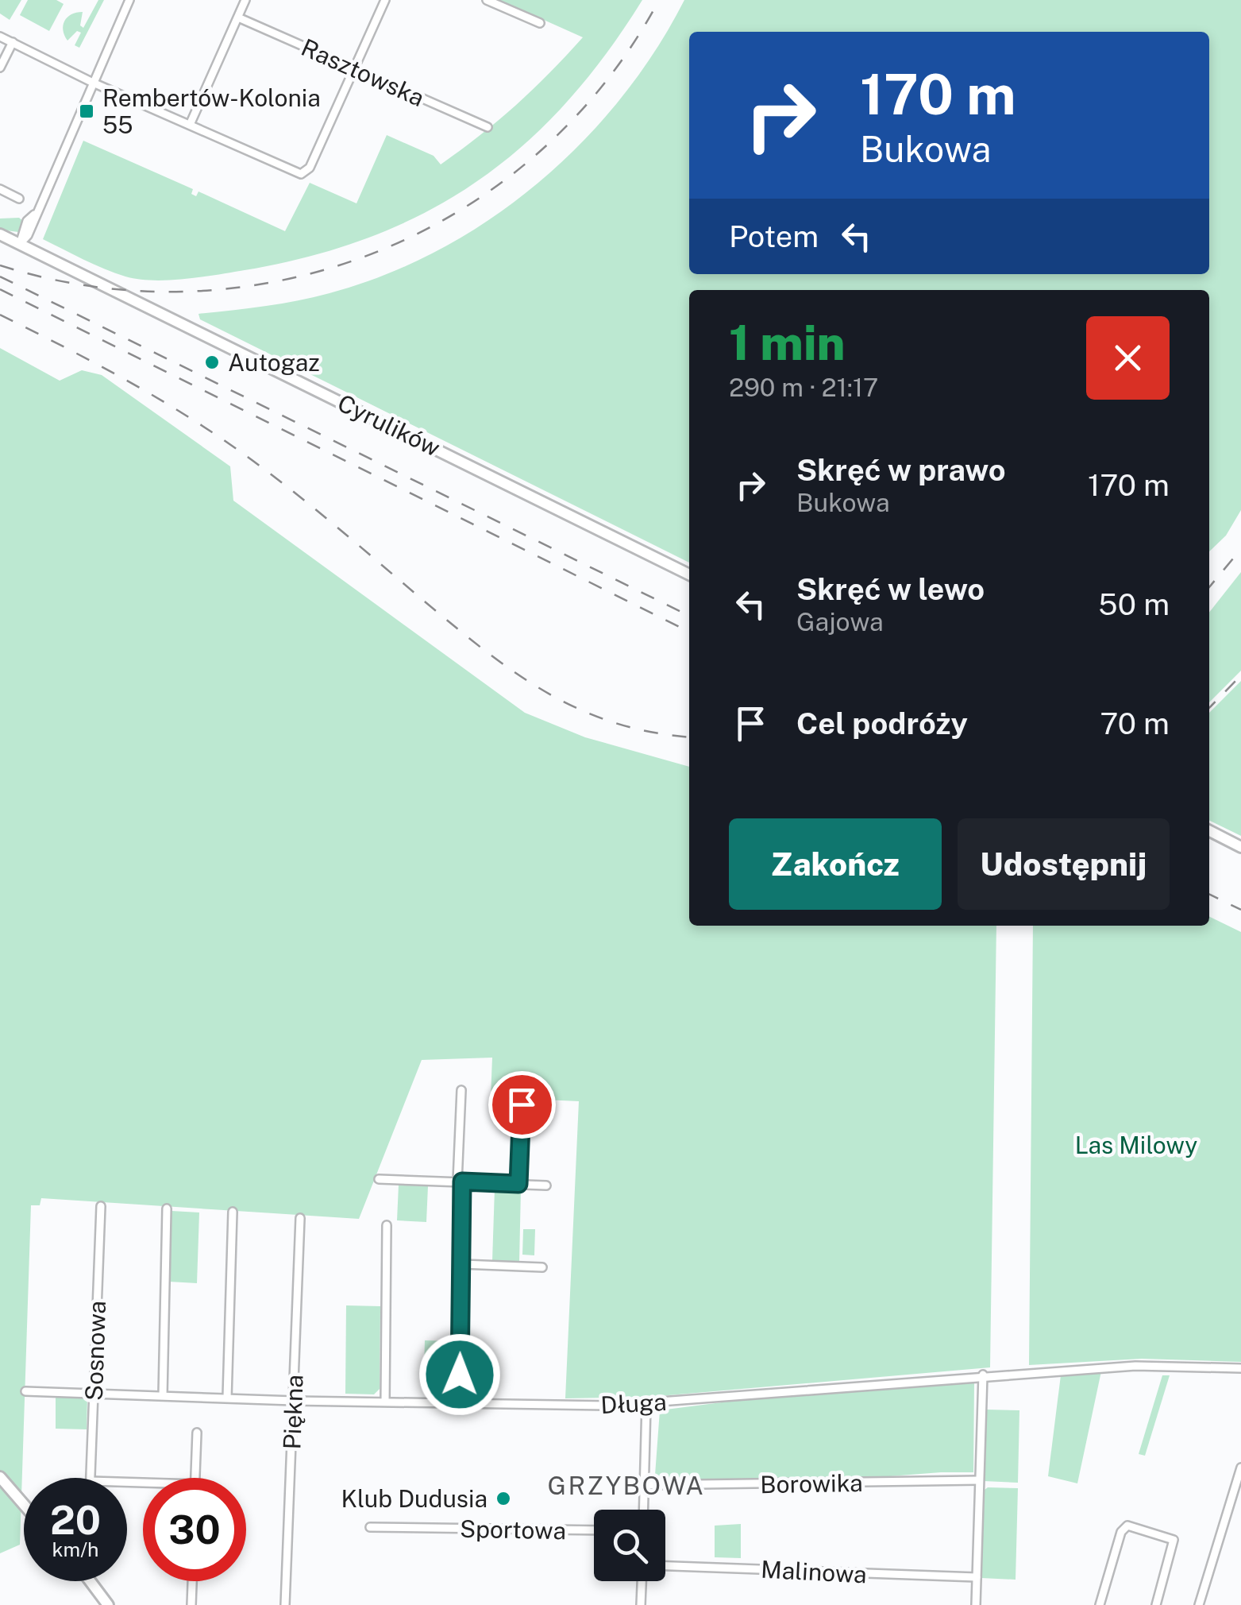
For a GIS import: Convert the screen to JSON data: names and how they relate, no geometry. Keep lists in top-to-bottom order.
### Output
{
  "streets": {
    "main road": ["Cyrulików"],
    "street": [
      "Rasztowska",
      "Sosnowa",
      "Długa",
      "Piękna",
      "Borowika",
      "Sportowa",
      "Malinowa"
    ]
  },
  "crossings": [
    ["Sosnowa", "Długa"],
    ["Długa", "Piękna"]
  ],
  "districts": ["GRZYBOWA"],
  "parks": ["Las Milowy"],
  "places": {
    "transit": ["Rembertów-Kolonia 55"],
    "other": ["Autogaz", "Klub Dudusia"]
  },
  "page": {
    "turn": ["170 m", "Bukowa"],
    "then": "Potem",
    "heading": ["1 min", "290 m · 21:17"],
    "list": [
      {
        "name": "Skręć w prawo",
        "note": "Bukowa",
        "value": "170 m"
      },
      {
        "name": "Skręć w lewo",
        "note": "Gajowa",
        "value": "50 m"
      },
      {
        "name": "Cel podróży",
        "value": "70 m"
      }
    ],
    "buttons": ["Zakończ", "Udostępnij"],
    "speed": "20 km/h",
    "limit": "30"
  }
}
